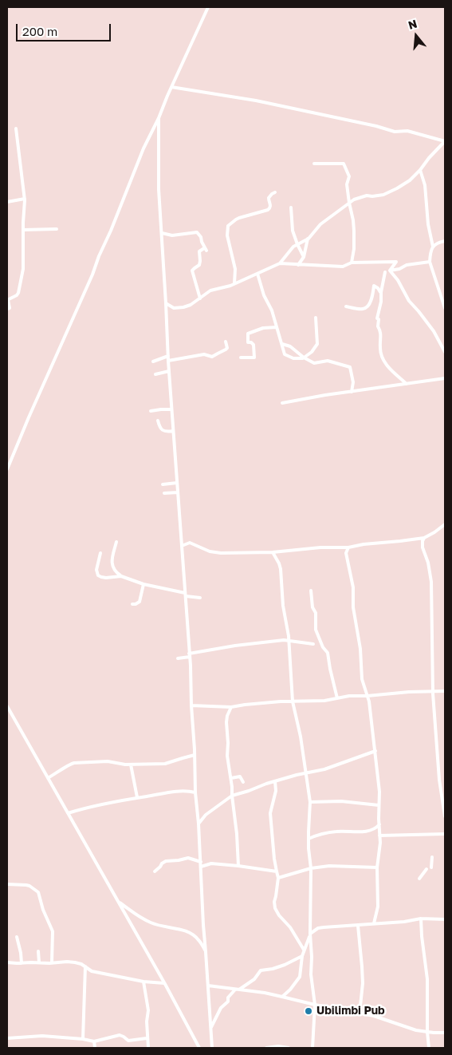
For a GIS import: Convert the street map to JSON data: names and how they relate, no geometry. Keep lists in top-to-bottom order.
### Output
{
  "places": ["Ubilimbi Pub"],
  "scale_bar": "200 m",
  "north": "top"
}
